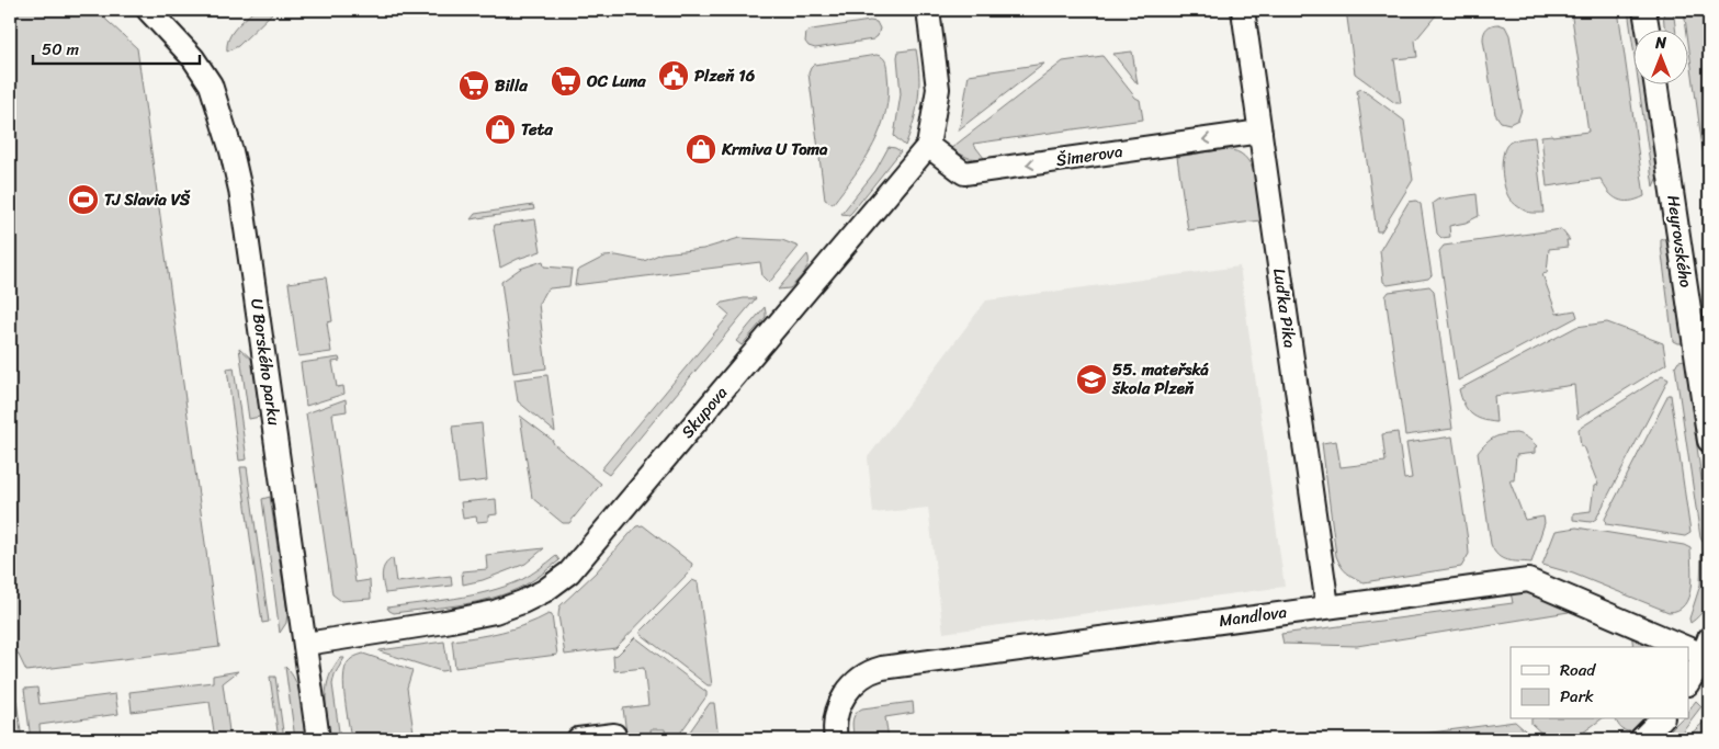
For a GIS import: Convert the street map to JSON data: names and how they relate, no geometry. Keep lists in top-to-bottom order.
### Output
{
  "streets": {
    "street": [
      "Šimerova",
      "Heyrovského",
      "Luďka Pika",
      "U Borského parku",
      "Skupova",
      "Mandlova"
    ]
  },
  "crossings": [
    ["Šimerova", "Luďka Pika"],
    ["Šimerova", "Skupova"],
    ["Luďka Pika", "Mandlova"],
    ["U Borského parku", "Skupova"]
  ],
  "one_way": ["Šimerova"],
  "places": {
    "public building": ["Plzeň 16"],
    "supermarket": ["OC Luna", "Billa"],
    "shop": ["Teta", "Krmiva U Toma"],
    "sports": ["TJ Slavia VŠ"],
    "school or university": ["55. mateřská škola Plzeň"]
  },
  "legend": ["Road", "Park"],
  "scale_bar": "50 m",
  "north": "top"
}
